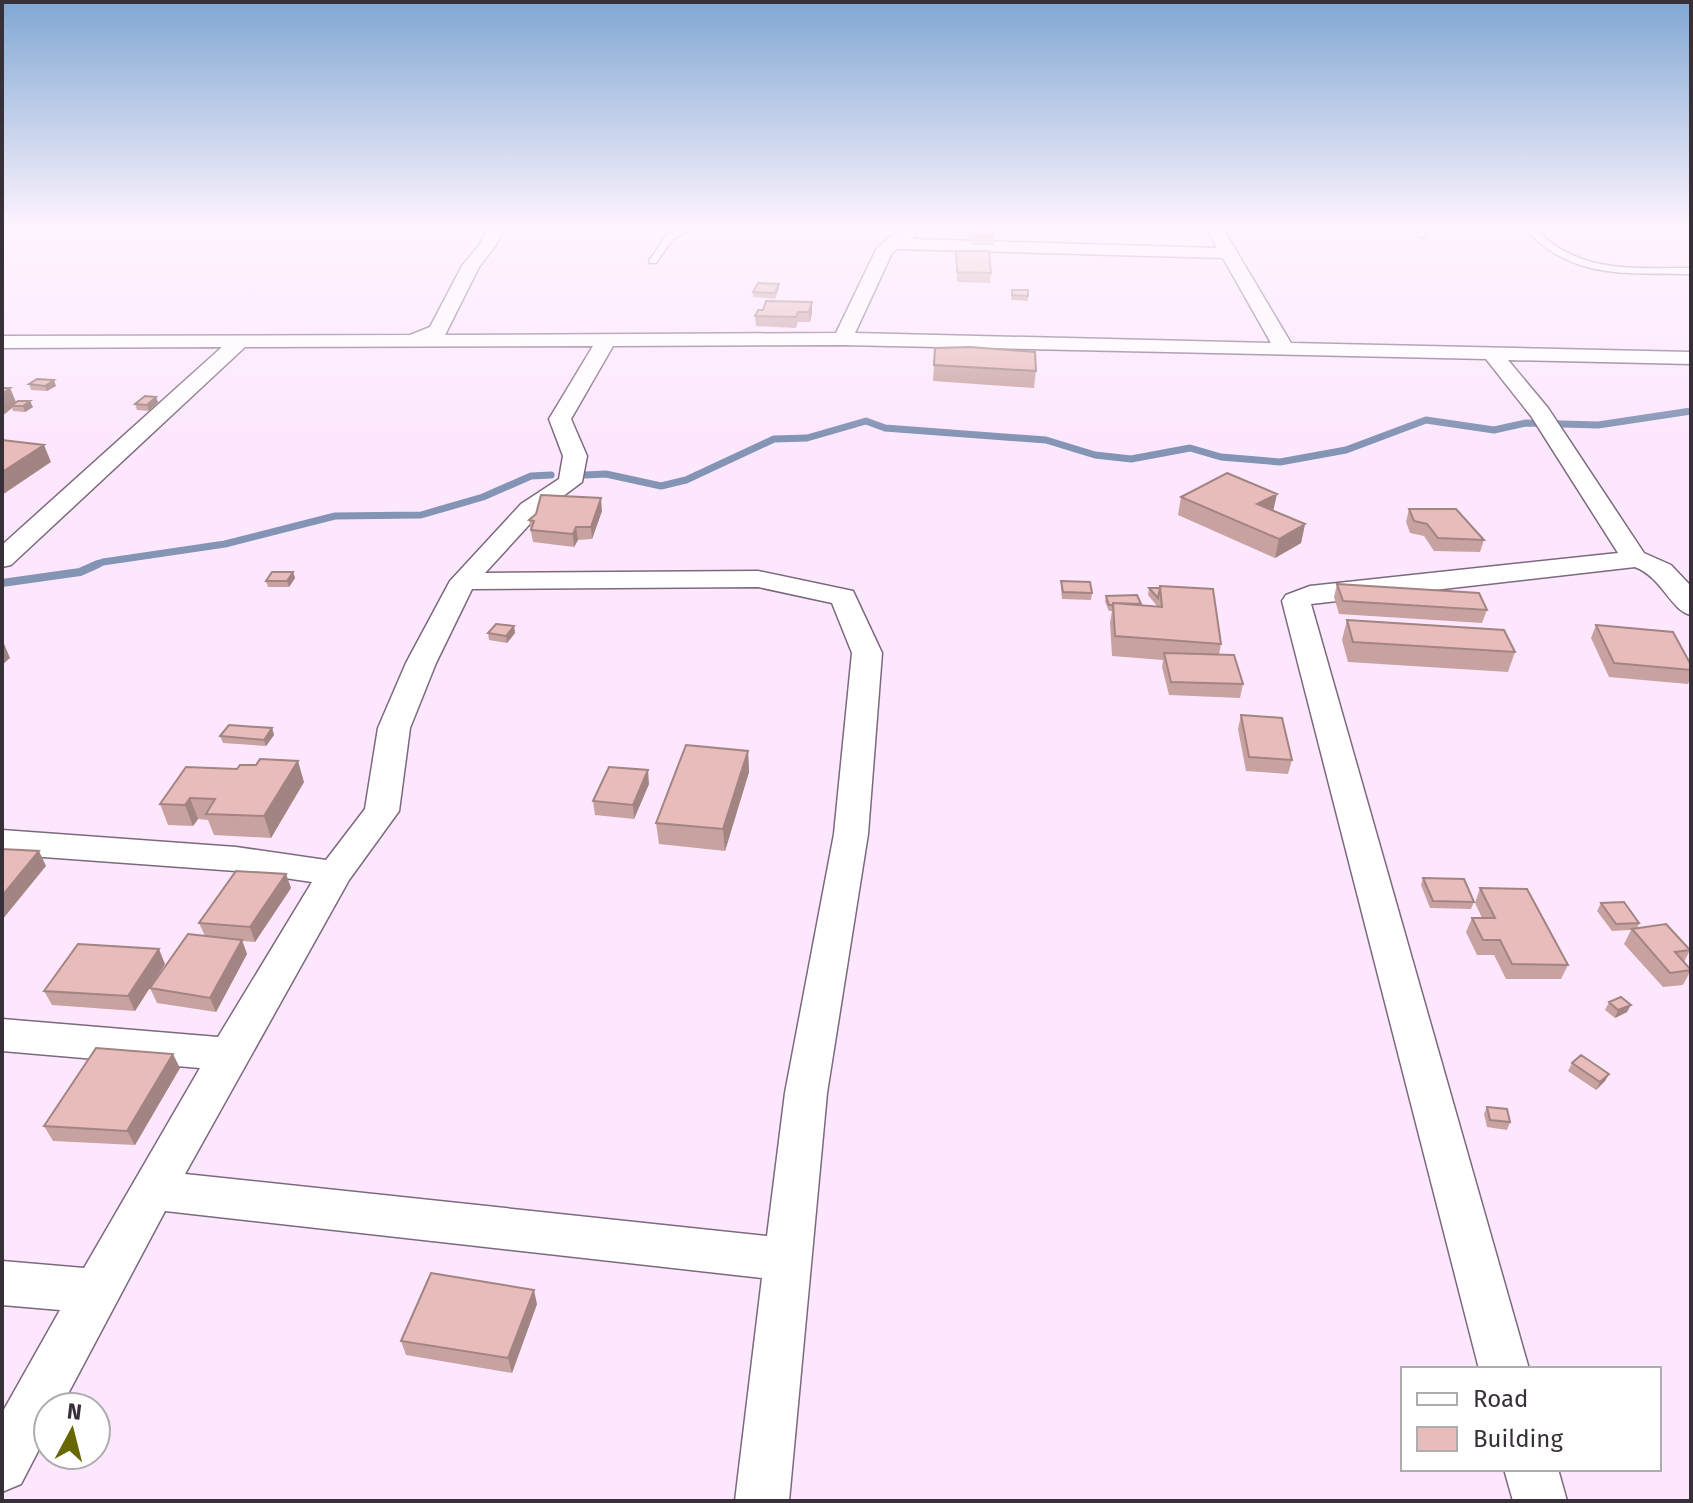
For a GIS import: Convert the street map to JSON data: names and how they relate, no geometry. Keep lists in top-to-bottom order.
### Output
{
  "legend": ["Road", "Building"],
  "north": "top"
}
